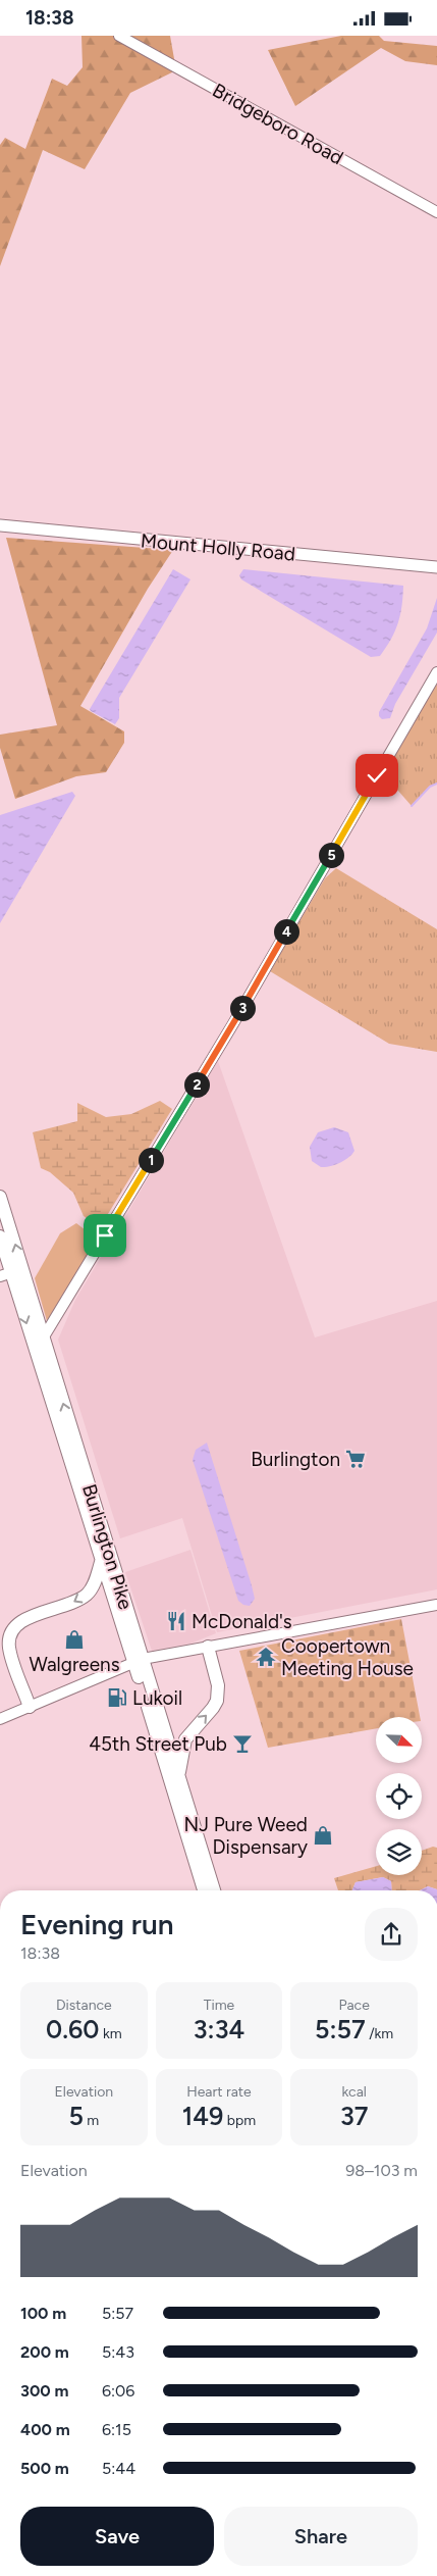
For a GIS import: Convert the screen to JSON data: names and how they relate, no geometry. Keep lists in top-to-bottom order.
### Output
{
  "streets": {
    "highway": ["Burlington Pike"],
    "main road": ["Mount Holly Road"],
    "street": ["Bridgeboro Road"]
  },
  "places": {
    "supermarket": ["Burlington"],
    "restaurant": ["McDonald's"],
    "shop": ["Walgreens", "NJ Pure Weed Dispensary"],
    "temple": ["Coopertown Meeting House"],
    "fuel station": ["Lukoil"],
    "bar": ["45th Street Pub"]
  },
  "north": "bottom right",
  "page": {
    "status": "18:38",
    "pins": [
      "5",
      "4",
      "3",
      "2",
      "1"
    ],
    "heading": ["Evening run", "18:38"],
    "stats": [
      ["Distance", "0.60 km"],
      ["Time", "3:34"],
      ["Pace", "5:57 /km"],
      ["Elevation", "5 m"],
      ["Heart rate", "149 bpm"],
      ["kcal", "37"]
    ],
    "chart": ["Elevation", "98–103 m"],
    "list": [
      {
        "name": "100 m",
        "note": "5:57"
      },
      {
        "name": "200 m",
        "note": "5:43"
      },
      {
        "name": "300 m",
        "note": "6:06"
      },
      {
        "name": "400 m",
        "note": "6:15"
      },
      {
        "name": "500 m",
        "note": "5:44"
      }
    ],
    "buttons": ["Save", "Share"]
  }
}
